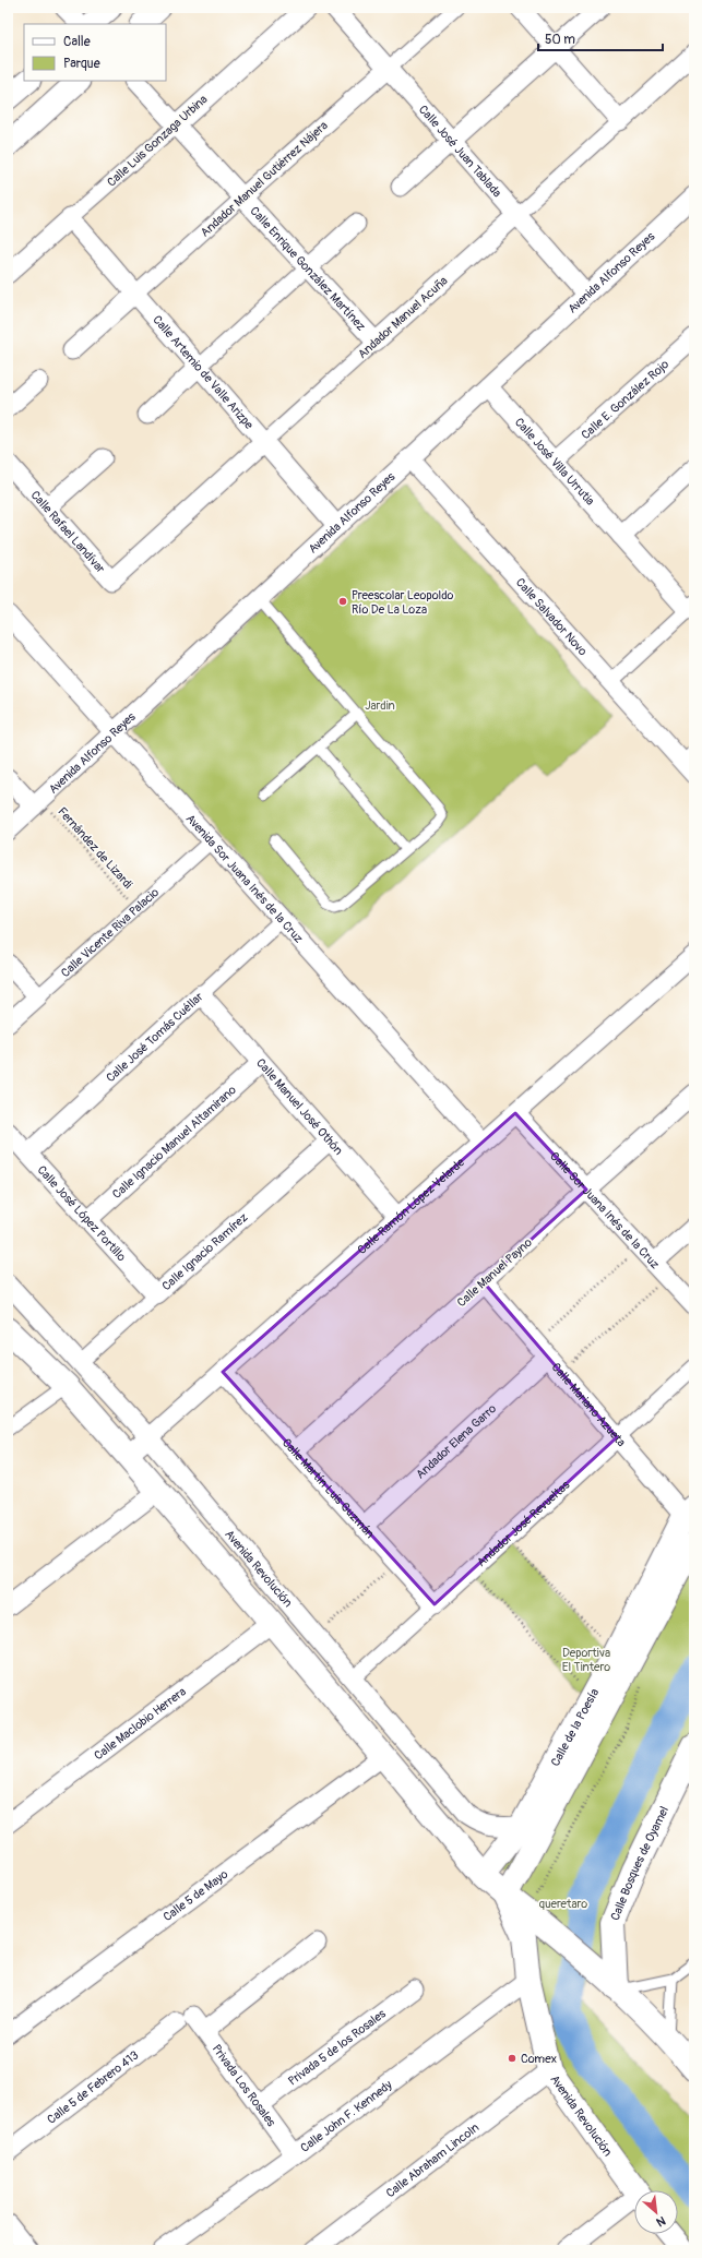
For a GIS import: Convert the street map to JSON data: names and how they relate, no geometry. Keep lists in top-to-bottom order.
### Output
{
  "streets": {
    "main road": ["Avenida Revolución", "Calle Bosques de Oyamel"],
    "street": [
      "Calle Luis Gonzaga Urbina",
      "Calle José Juan Tablada",
      "Andador Manuel Gutiérrez Nájera",
      "Calle Enrique González Martínez",
      "Avenida Alfonso Reyes",
      "Andador Manuel Acuña",
      "Calle Artemio de Valle Arizpe",
      "Calle E. González Rojo",
      "Calle José Villa Urrutia",
      "Calle Rafael Landívar",
      "Calle Salvador Novo",
      "Avenida Sor Juana Inés de la Cruz",
      "Calle Vicente Riva Palacio",
      "Calle José Tomás Cuéllar",
      "Calle Manuel José Othón",
      "Calle Ignacio Manuel Altamirano",
      "Calle Ramón López Velarde",
      "Calle Sor Juana Inés de la Cruz",
      "Calle José López Portillo",
      "Calle Ignacio Ramírez",
      "Calle Manuel Payno",
      "Calle Mariano Azueta",
      "Andador Elena Garro",
      "Calle Martín Luis Guzmán",
      "Andador José Revueltas",
      "Calle Maclobio Herrera",
      "Calle de la Poesía",
      "Calle 5 de Mayo",
      "Privada 5 de los Rosales",
      "Privada Los Rosales",
      "Calle 5 de Febrero 413",
      "Calle John F. Kennedy",
      "Calle Abraham Lincoln"
    ],
    "path": ["Fernández de Lizardi"]
  },
  "crossings": [
    ["Calle Luis Gonzaga Urbina", "Calle Enrique González Martínez"],
    ["Calle Luis Gonzaga Urbina", "Calle Artemio de Valle Arizpe"],
    ["Calle José Juan Tablada", "Andador Manuel Gutiérrez Nájera"],
    ["Calle José Juan Tablada", "Avenida Alfonso Reyes"],
    ["Calle José Juan Tablada", "Andador Manuel Acuña"],
    ["Andador Manuel Gutiérrez Nájera", "Calle Enrique González Martínez"],
    ["Andador Manuel Gutiérrez Nájera", "Calle Artemio de Valle Arizpe"],
    ["Calle Enrique González Martínez", "Andador Manuel Acuña"],
    ["Avenida Alfonso Reyes", "Calle Artemio de Valle Arizpe"],
    ["Avenida Alfonso Reyes", "Calle José Villa Urrutia"],
    ["Avenida Alfonso Reyes", "Calle Salvador Novo"],
    ["Avenida Alfonso Reyes", "Fernández de Lizardi"],
    ["Avenida Alfonso Reyes", "Avenida Sor Juana Inés de la Cruz"],
    ["Andador Manuel Acuña", "Calle Artemio de Valle Arizpe"],
    ["Andador Manuel Acuña", "Calle Rafael Landívar"],
    ["Calle E. González Rojo", "Calle José Villa Urrutia"],
    ["Fernández de Lizardi", "Calle Vicente Riva Palacio"],
    ["Avenida Sor Juana Inés de la Cruz", "Calle Vicente Riva Palacio"],
    ["Avenida Sor Juana Inés de la Cruz", "Calle José Tomás Cuéllar"],
    ["Avenida Sor Juana Inés de la Cruz", "Calle Ramón López Velarde"],
    ["Calle José Tomás Cuéllar", "Calle Manuel José Othón"],
    ["Calle José Tomás Cuéllar", "Calle José López Portillo"],
    ["Calle Manuel José Othón", "Calle Ignacio Manuel Altamirano"],
    ["Calle Manuel José Othón", "Calle Ramón López Velarde"],
    ["Calle Manuel José Othón", "Calle Ignacio Ramírez"],
    ["Calle Ignacio Manuel Altamirano", "Calle José López Portillo"],
    ["Calle Ramón López Velarde", "Calle Sor Juana Inés de la Cruz"],
    ["Calle Ramón López Velarde", "Calle Martín Luis Guzmán"],
    ["Calle Ramón López Velarde", "Avenida Revolución"],
    ["Calle Sor Juana Inés de la Cruz", "Calle Manuel Payno"],
    ["Calle José López Portillo", "Calle Ignacio Ramírez"],
    ["Calle Ignacio Ramírez", "Avenida Revolución"],
    ["Calle Manuel Payno", "Calle Mariano Azueta"],
    ["Calle Manuel Payno", "Calle Martín Luis Guzmán"],
    ["Calle Mariano Azueta", "Andador Elena Garro"],
    ["Calle Mariano Azueta", "Andador José Revueltas"],
    ["Calle Mariano Azueta", "Calle de la Poesía"],
    ["Andador Elena Garro", "Calle Martín Luis Guzmán"],
    ["Calle Martín Luis Guzmán", "Andador José Revueltas"],
    ["Andador José Revueltas", "Avenida Revolución"],
    ["Avenida Revolución", "Calle Maclobio Herrera"],
    ["Avenida Revolución", "Calle de la Poesía"],
    ["Avenida Revolución", "Calle Bosques de Oyamel"],
    ["Avenida Revolución", "Calle 5 de Mayo"],
    ["Avenida Revolución", "Calle John F. Kennedy"],
    ["Avenida Revolución", "Calle Abraham Lincoln"],
    ["Privada 5 de los Rosales", "Privada Los Rosales"],
    ["Privada Los Rosales", "Calle 5 de Febrero 413"],
    ["Privada Los Rosales", "Calle John F. Kennedy"]
  ],
  "parks": ["Jardin", "Deportiva El Tintero", "queretaro"],
  "places": ["Preescolar Leopoldo Río De La Loza", "Comex"],
  "legend": ["Calle", "Parque"],
  "scale_bar": "50 m",
  "north": "bottom right"
}
